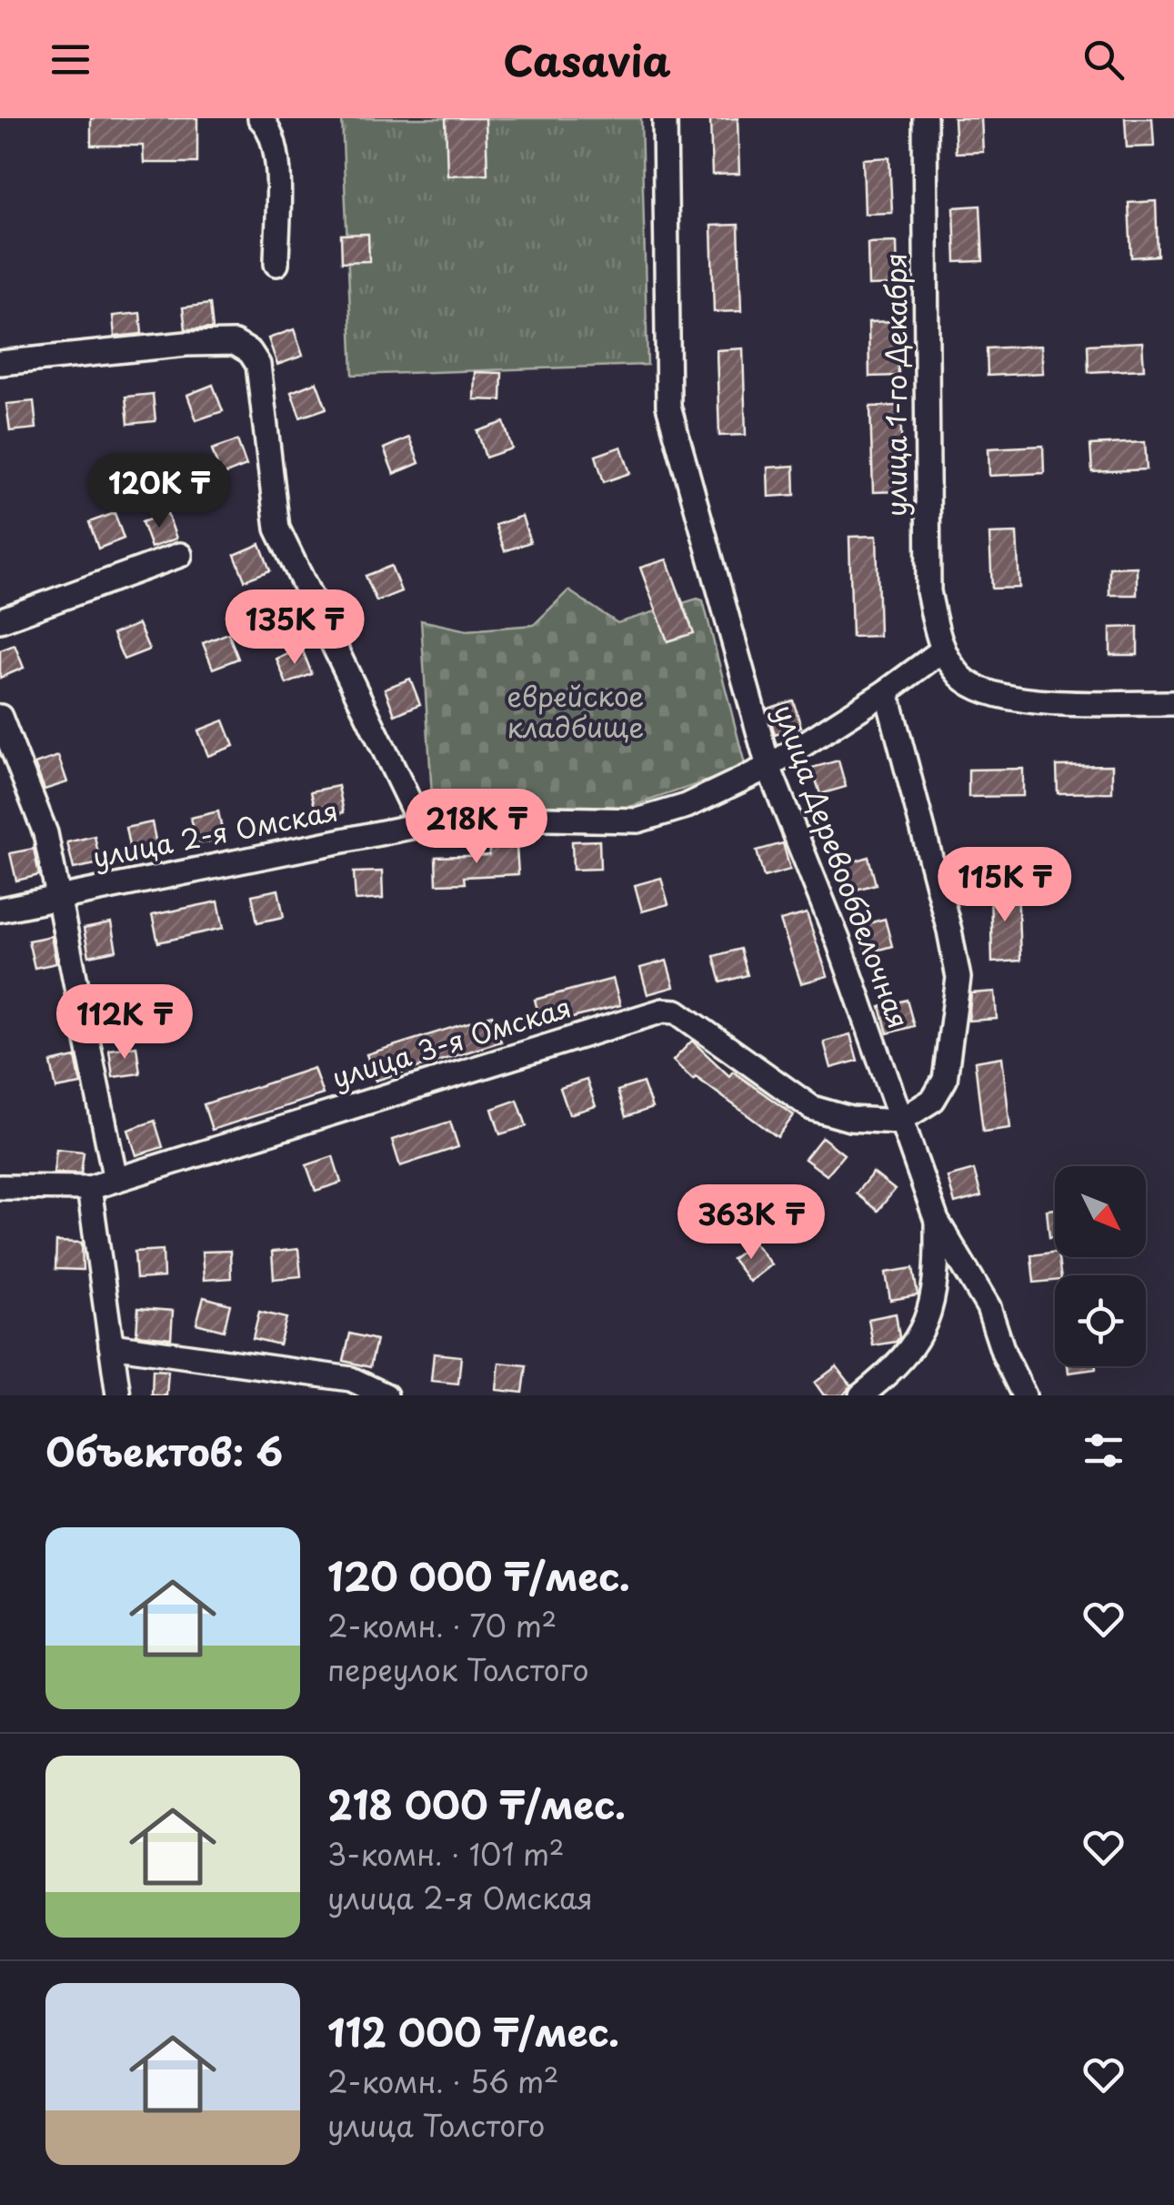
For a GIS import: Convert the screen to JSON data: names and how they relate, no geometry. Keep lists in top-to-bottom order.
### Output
{
  "streets": {
    "street": [
      "улица 1-го Декабря",
      "улица 2-я Омская",
      "улица Деревообделочная",
      "улица 3-я Омская"
    ]
  },
  "crossings": [
    ["улица 1-го Декабря", "улица 2-я Омская"],
    ["улица 2-я Омская", "улица Деревообделочная"],
    ["улица Деревообделочная", "улица 3-я Омская"]
  ],
  "parks": ["еврейское кладбище"],
  "north": "bottom right",
  "page": {
    "header": "Casavia",
    "price": [
      "120K ₸",
      "135K ₸",
      "218K ₸",
      "115K ₸",
      "112K ₸",
      "363K ₸"
    ],
    "heading": "Объектов: 6",
    "list": [
      {
        "name": "120 000 ₸/мес.",
        "note": "2-комн. · 70 m² · переулок Толстого"
      },
      {
        "name": "218 000 ₸/мес.",
        "note": "3-комн. · 101 m² · улица 2-я Омская"
      },
      {
        "name": "112 000 ₸/мес.",
        "note": "2-комн. · 56 m² · улица Толстого"
      }
    ]
  }
}
